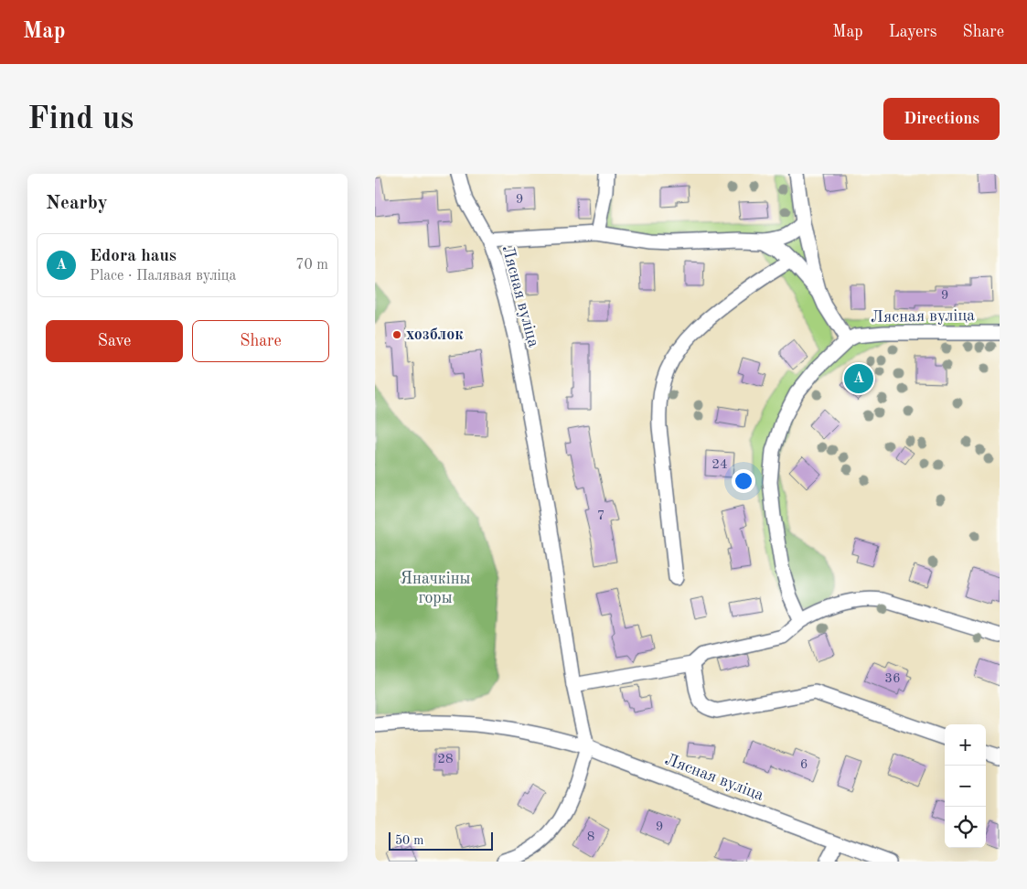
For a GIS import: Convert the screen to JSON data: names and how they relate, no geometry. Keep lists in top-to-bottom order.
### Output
{
  "streets": {
    "street": ["Лясная вуліца"]
  },
  "parks": ["Яначкіны горы"],
  "places": ["хозблок"],
  "house_numbers": [
    "9",
    "9",
    "24",
    "7",
    "36",
    "28",
    "6",
    "9",
    "8"
  ],
  "scale_bar": "50 m",
  "page": {
    "header": "Map",
    "nav": ["Map", "Layers", "Share"],
    "buttons": [
      "Directions",
      ["Save", "Share"]
    ],
    "title": "Find us",
    "heading": "Nearby",
    "list": [
      {
        "mark": "A",
        "name": "Edora haus",
        "note": "Place · Палявая вуліца",
        "value": "70 m"
      }
    ],
    "pins": "A",
    "map_buttons": ["+", "−"],
    "scale": "50 m"
  }
}
